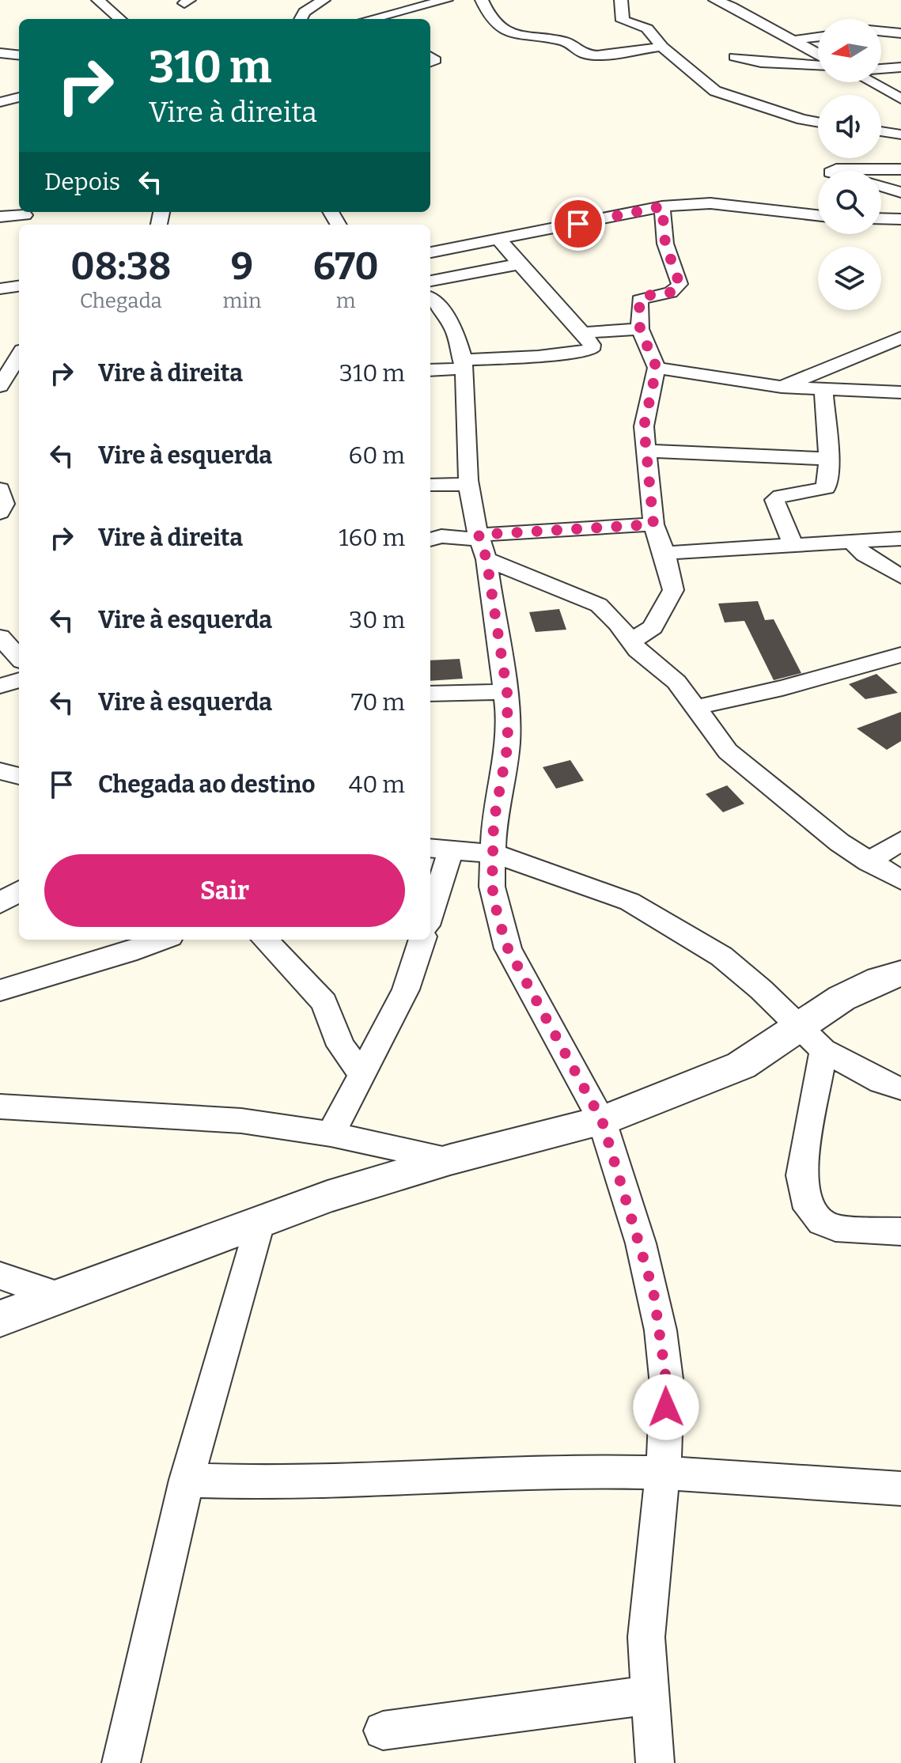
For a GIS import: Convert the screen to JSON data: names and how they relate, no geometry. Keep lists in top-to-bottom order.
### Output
{
  "north": "left",
  "page": {
    "turn": ["310 m", "Vire à direita"],
    "then": "Depois",
    "eta": [
      "08:38",
      "Chegada",
      "9",
      "min",
      "670",
      "m"
    ],
    "list": [
      {
        "name": "Vire à direita",
        "value": "310 m"
      },
      {
        "name": "Vire à esquerda",
        "value": "60 m"
      },
      {
        "name": "Vire à direita",
        "value": "160 m"
      },
      {
        "name": "Vire à esquerda",
        "value": "30 m"
      },
      {
        "name": "Vire à esquerda",
        "value": "70 m"
      },
      {
        "name": "Chegada ao destino",
        "value": "40 m"
      }
    ],
    "buttons": "Sair"
  }
}
